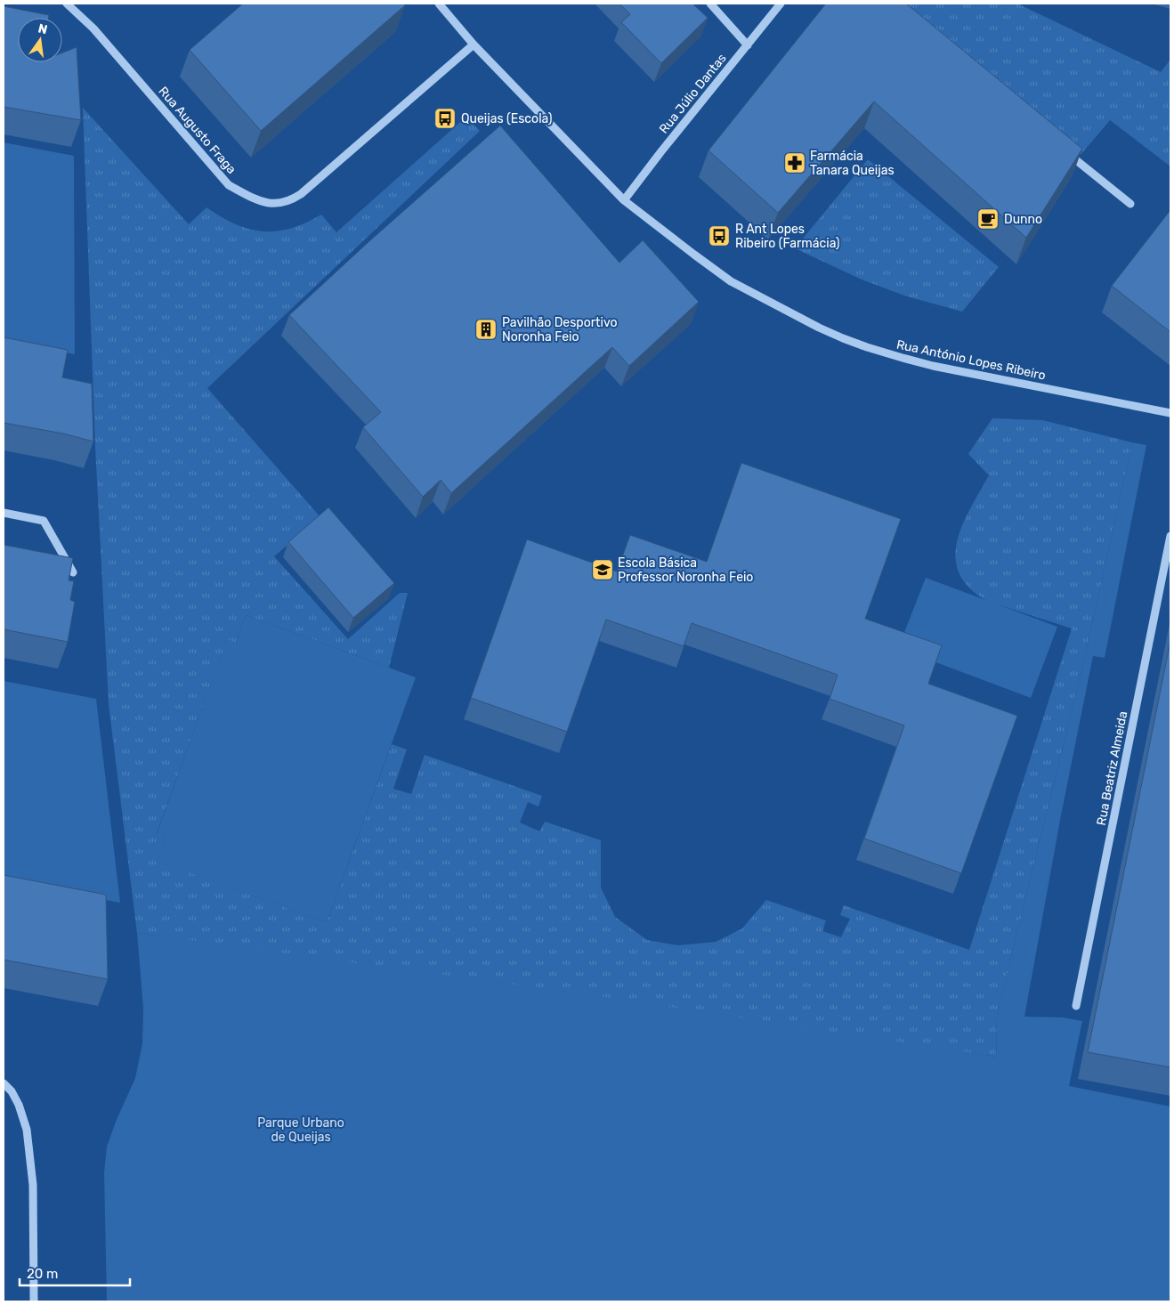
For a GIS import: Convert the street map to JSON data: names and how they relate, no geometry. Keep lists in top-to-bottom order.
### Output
{
  "streets": {
    "street": [
      "Rua Júlio Dantas",
      "Rua Augusto Fraga",
      "Rua António Lopes Ribeiro",
      "Rua Beatriz Almeida"
    ]
  },
  "crossings": [
    ["Rua Júlio Dantas", "Rua António Lopes Ribeiro"],
    ["Rua Augusto Fraga", "Rua António Lopes Ribeiro"]
  ],
  "parks": ["Parque Urbano de Queijas"],
  "places": {
    "bus stop": ["Queijas (Escola)", "R Ant Lopes Ribeiro (Farmácia)"],
    "pharmacy": ["Farmácia Tanara Queijas"],
    "cafe": ["Dunno"],
    "building": ["Pavilhão Desportivo Noronha Feio"],
    "school or university": ["Escola Básica Professor Noronha Feio"]
  },
  "scale_bar": "20 m",
  "north": "top"
}
